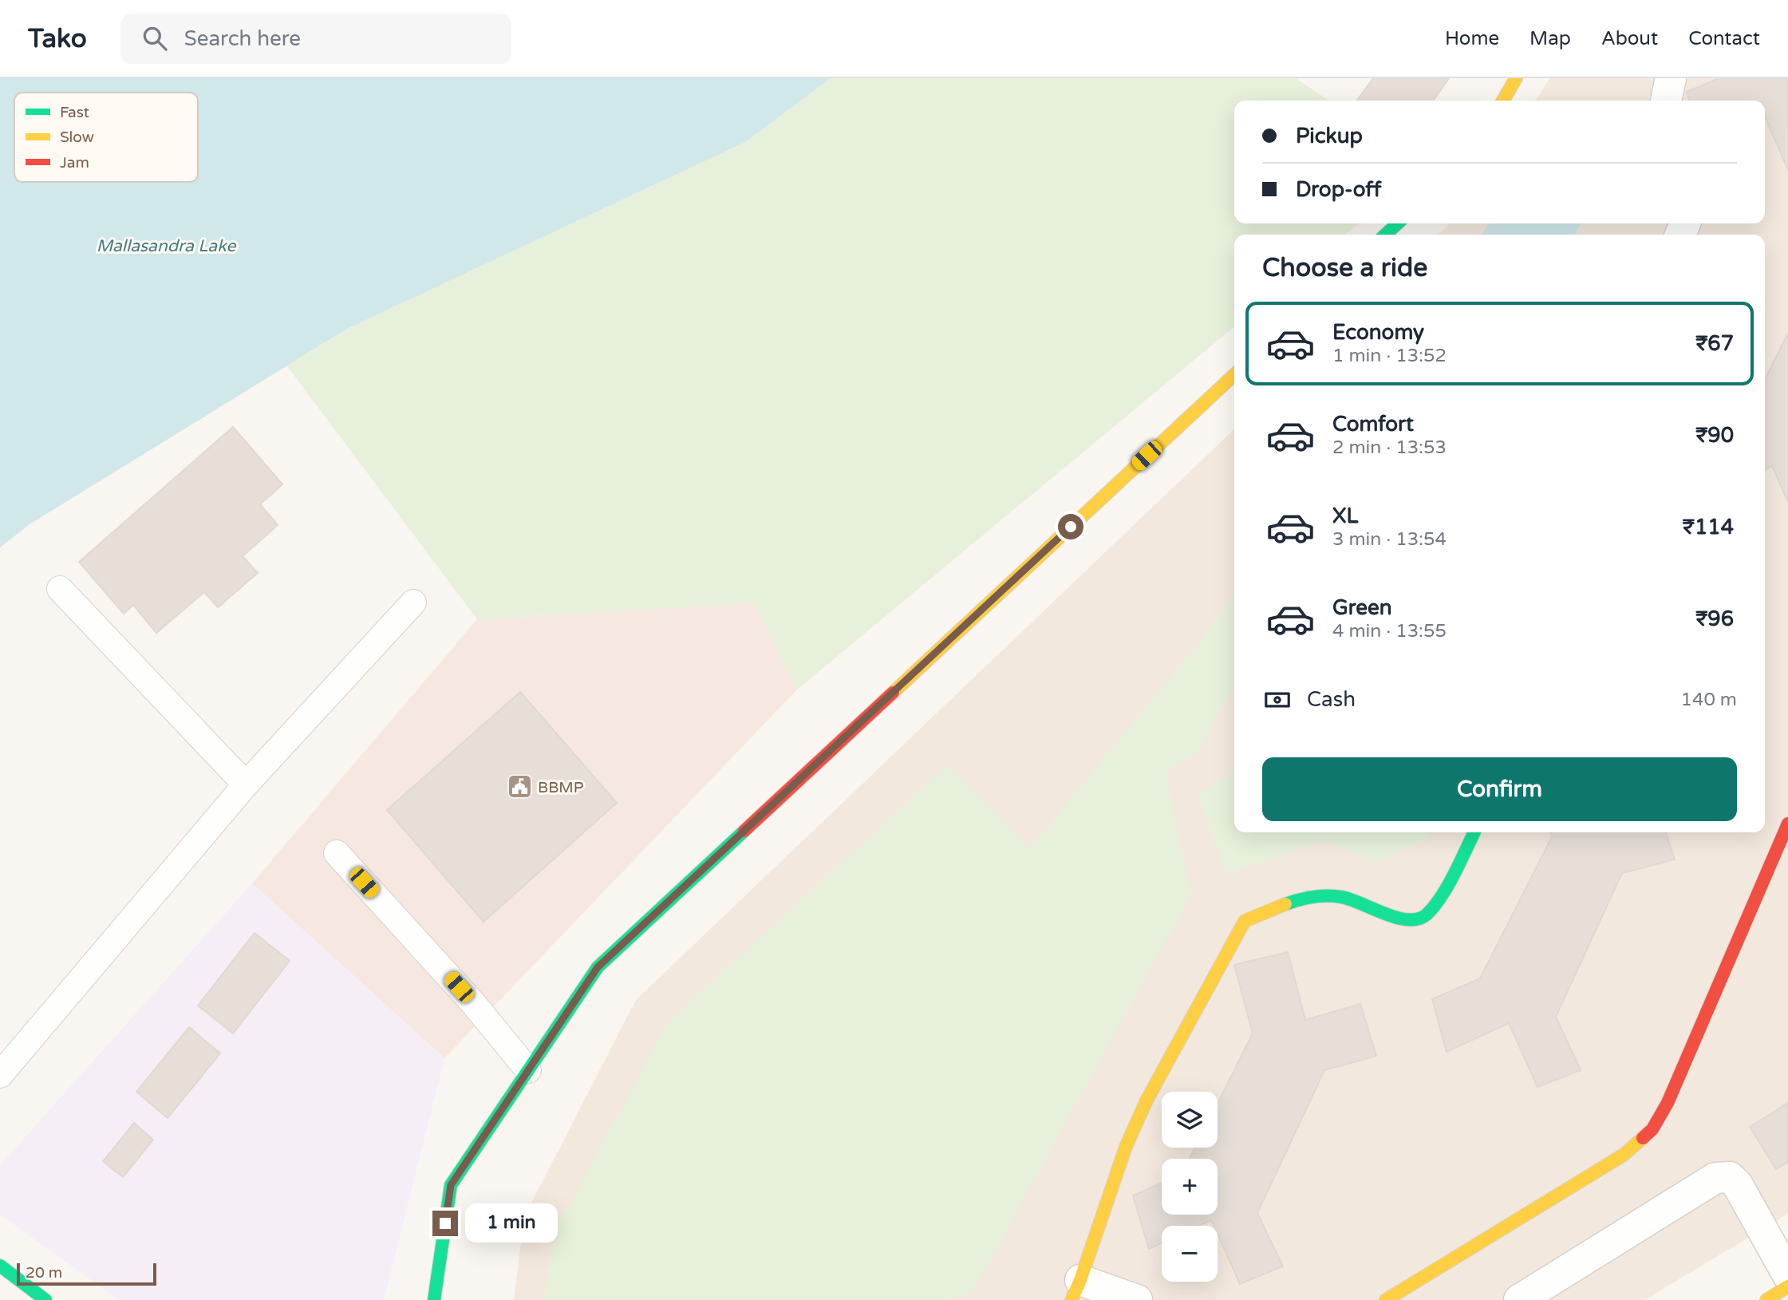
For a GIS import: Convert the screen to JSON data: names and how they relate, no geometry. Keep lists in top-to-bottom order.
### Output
{
  "water": ["Mallasandra Lake"],
  "places": {
    "public building": ["BBMP"]
  },
  "legend": ["Fast", "Slow", "Jam"],
  "scale_bar": "20 m",
  "page": {
    "header": "Tako",
    "search": "Search here",
    "nav": [
      "Home",
      "Map",
      "About",
      "Contact"
    ],
    "banner": ["Pickup", "Drop-off"],
    "heading": "Choose a ride",
    "list": [
      {
        "name": "Economy",
        "note": "1 min · 13:52",
        "value": "₹67"
      },
      {
        "name": "Comfort",
        "note": "2 min · 13:53",
        "value": "₹90"
      },
      {
        "name": "XL",
        "note": "3 min · 13:54",
        "value": "₹114"
      },
      {
        "name": "Green",
        "note": "4 min · 13:55",
        "value": "₹96"
      }
    ],
    "pay": ["Cash", "140 m"],
    "buttons": "Confirm",
    "map_buttons": ["+", "−"],
    "bubble": "1 min",
    "scale": "20 m"
  }
}
